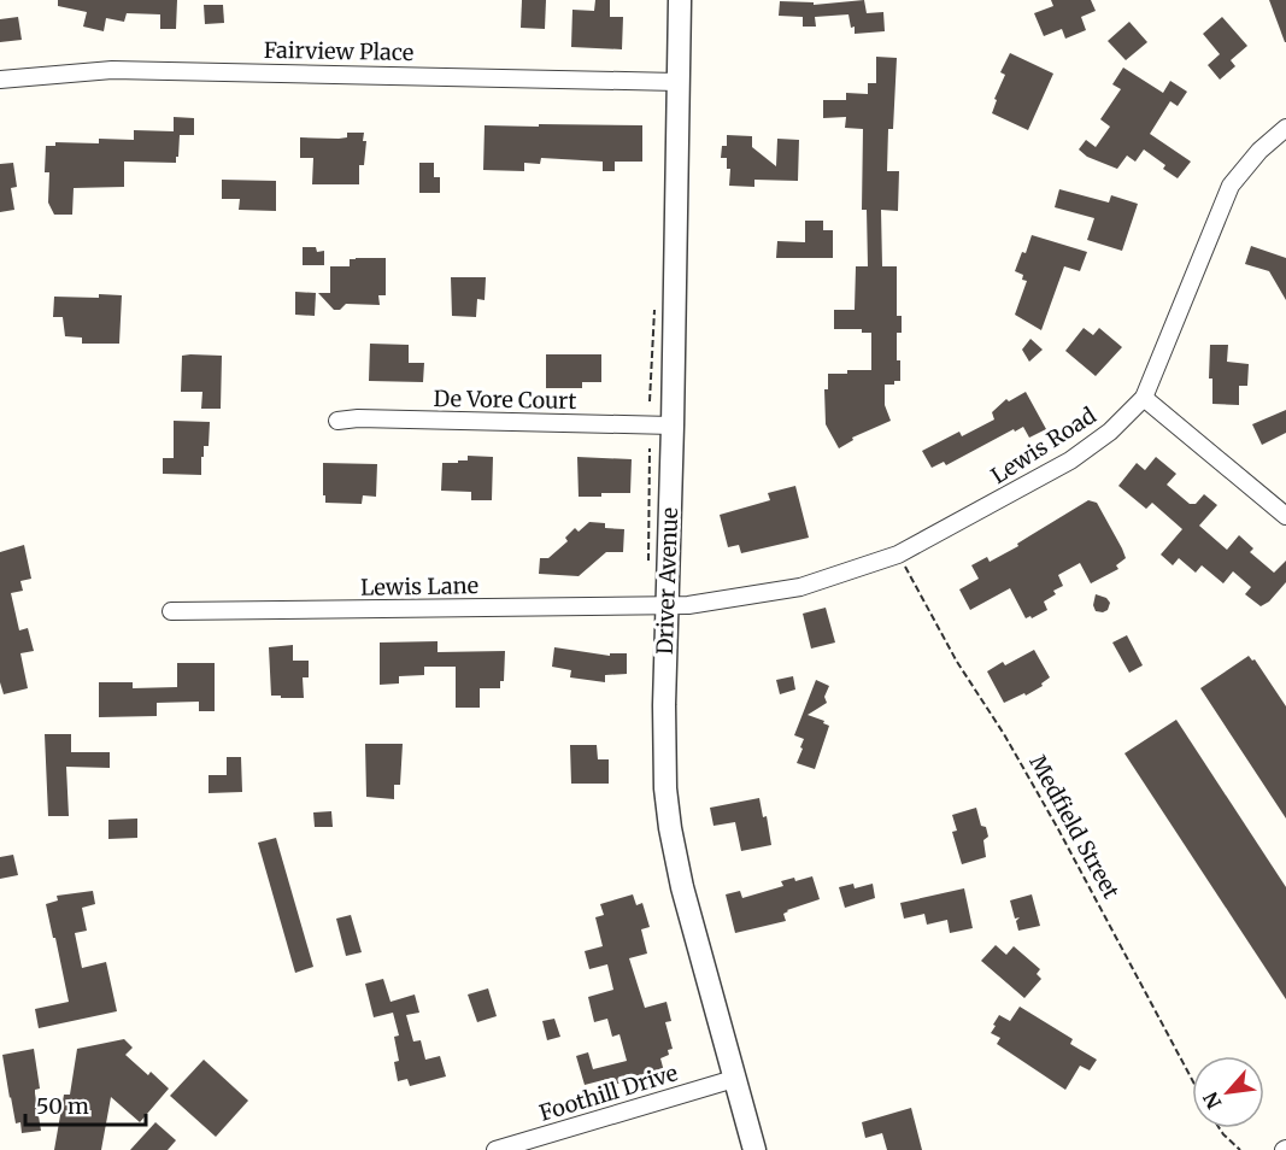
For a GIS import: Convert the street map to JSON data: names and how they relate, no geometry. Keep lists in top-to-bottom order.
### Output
{
  "streets": {
    "street": [
      "Fairview Place",
      "De Vore Court",
      "Lewis Road",
      "Driver Avenue",
      "Lewis Lane",
      "Foothill Drive"
    ],
    "path": ["Medfield Street"]
  },
  "crossings": [
    ["Fairview Place", "Driver Avenue"],
    ["De Vore Court", "Driver Avenue"],
    ["Lewis Road", "Driver Avenue"],
    ["Lewis Road", "Lewis Lane"],
    ["Driver Avenue", "Lewis Lane"],
    ["Driver Avenue", "Foothill Drive"]
  ],
  "scale_bar": "50 m",
  "north": "bottom left"
}
